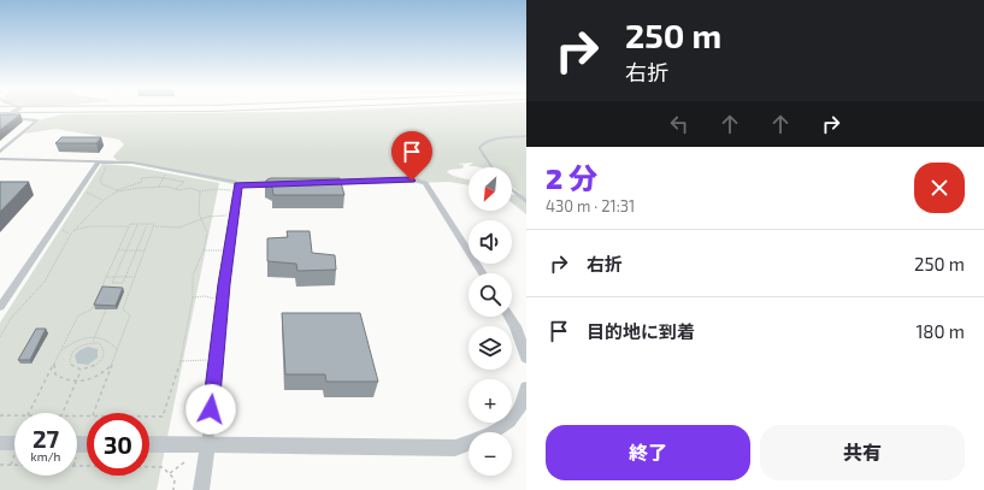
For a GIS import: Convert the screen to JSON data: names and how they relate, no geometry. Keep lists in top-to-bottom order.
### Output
{
  "north": "bottom left",
  "page": {
    "turn": ["250 m", "右折"],
    "heading": ["2 分", "430 m · 21:31"],
    "map_buttons": ["+", "−"],
    "list": [
      {
        "name": "右折",
        "value": "250 m"
      },
      {
        "name": "目的地に到着",
        "value": "180 m"
      }
    ],
    "speed": "27 km/h",
    "limit": "30",
    "buttons": ["終了", "共有"]
  }
}
